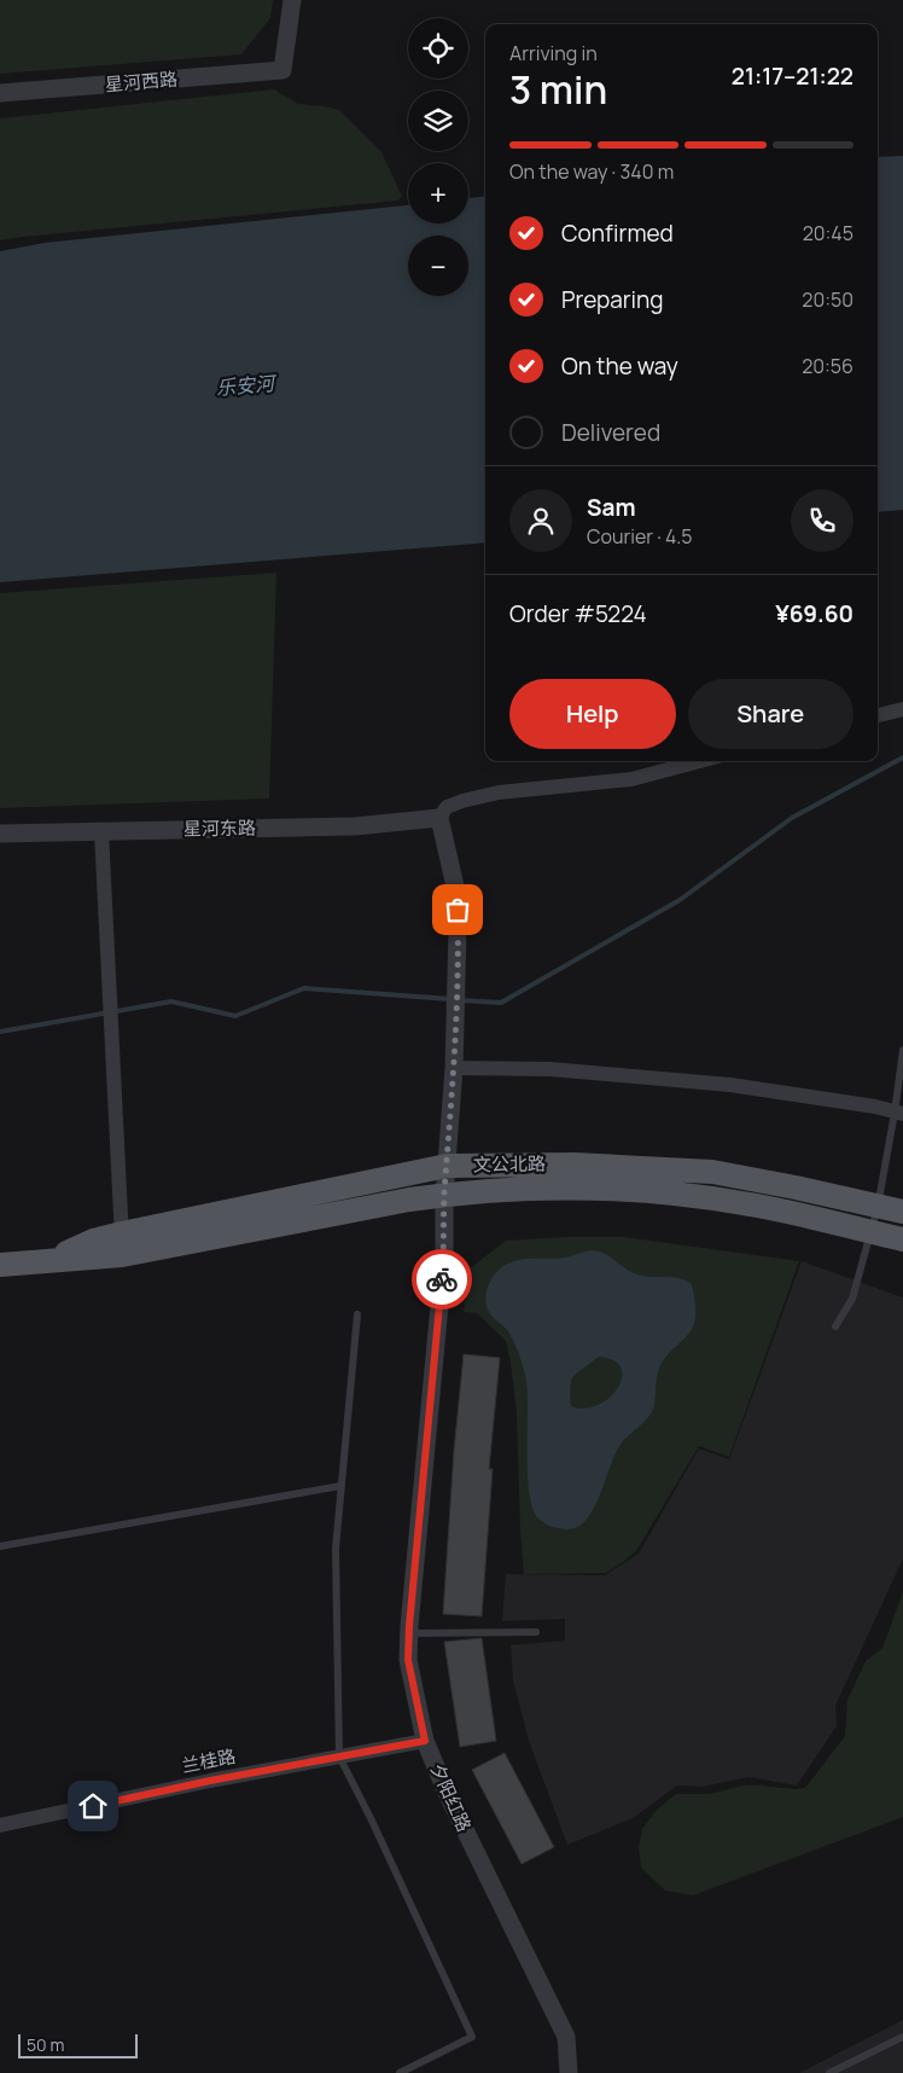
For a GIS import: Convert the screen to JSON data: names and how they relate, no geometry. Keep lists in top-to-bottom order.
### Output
{
  "streets": {
    "main road": ["文公北路"],
    "street": [
      "星河西路",
      "星河东路",
      "兰桂路",
      "夕阳红路"
    ]
  },
  "crossings": [
    ["星河东路", "夕阳红路"],
    ["文公北路", "夕阳红路"],
    ["兰桂路", "夕阳红路"]
  ],
  "water": ["乐安河"],
  "scale_bar": "50 m",
  "page": {
    "map_buttons": ["+", "−"],
    "heading": ["3 min", "Arriving in", "21:17–21:22"],
    "panel": [
      "Sam",
      "Courier · 4.5",
      "Order #5224",
      "¥69.60"
    ],
    "bar": "On the way · 340 m",
    "list": [
      ["Confirmed", "20:45"],
      ["Preparing", "20:50"],
      ["On the way", "20:56"],
      "Delivered"
    ],
    "buttons": ["Help", "Share"],
    "scale": "50 m"
  }
}
